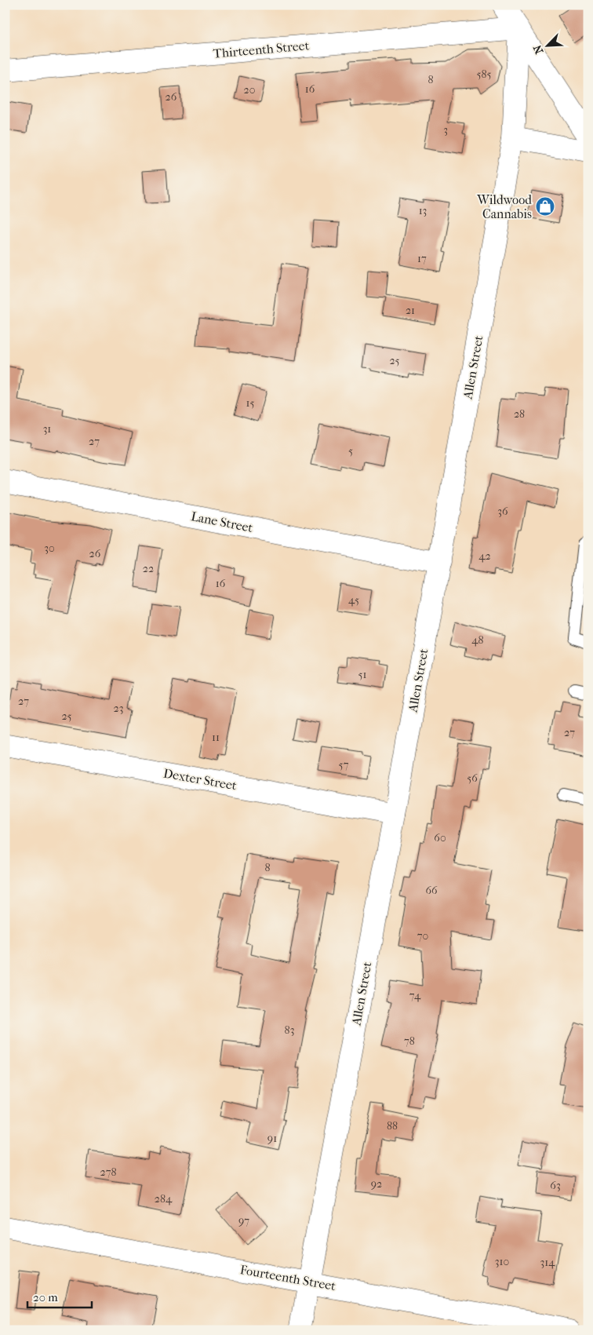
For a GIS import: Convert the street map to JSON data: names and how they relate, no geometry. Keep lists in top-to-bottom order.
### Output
{
  "streets": {
    "street": [
      "Thirteenth Street",
      "Allen Street",
      "Lane Street",
      "Dexter Street",
      "Fourteenth Street"
    ]
  },
  "crossings": [
    ["Thirteenth Street", "Allen Street"],
    ["Allen Street", "Lane Street"],
    ["Allen Street", "Dexter Street"],
    ["Allen Street", "Fourteenth Street"]
  ],
  "places": {
    "shop": ["Wildwood Cannabis"]
  },
  "house_numbers": [
    "585",
    "8",
    "16",
    "20",
    "26",
    "3",
    "13",
    "17",
    "21",
    "25",
    "15",
    "28",
    "31",
    "27",
    "5",
    "36",
    "30",
    "26",
    "42",
    "22",
    "16",
    "45",
    "48",
    "51",
    "27",
    "23",
    "25",
    "27",
    "11",
    "57",
    "56",
    "60",
    "8",
    "66",
    "70",
    "74",
    "83",
    "78",
    "88",
    "91",
    "278",
    "92",
    "63",
    "284",
    "97",
    "310",
    "314"
  ],
  "scale_bar": "20 m",
  "north": "bottom left"
}
